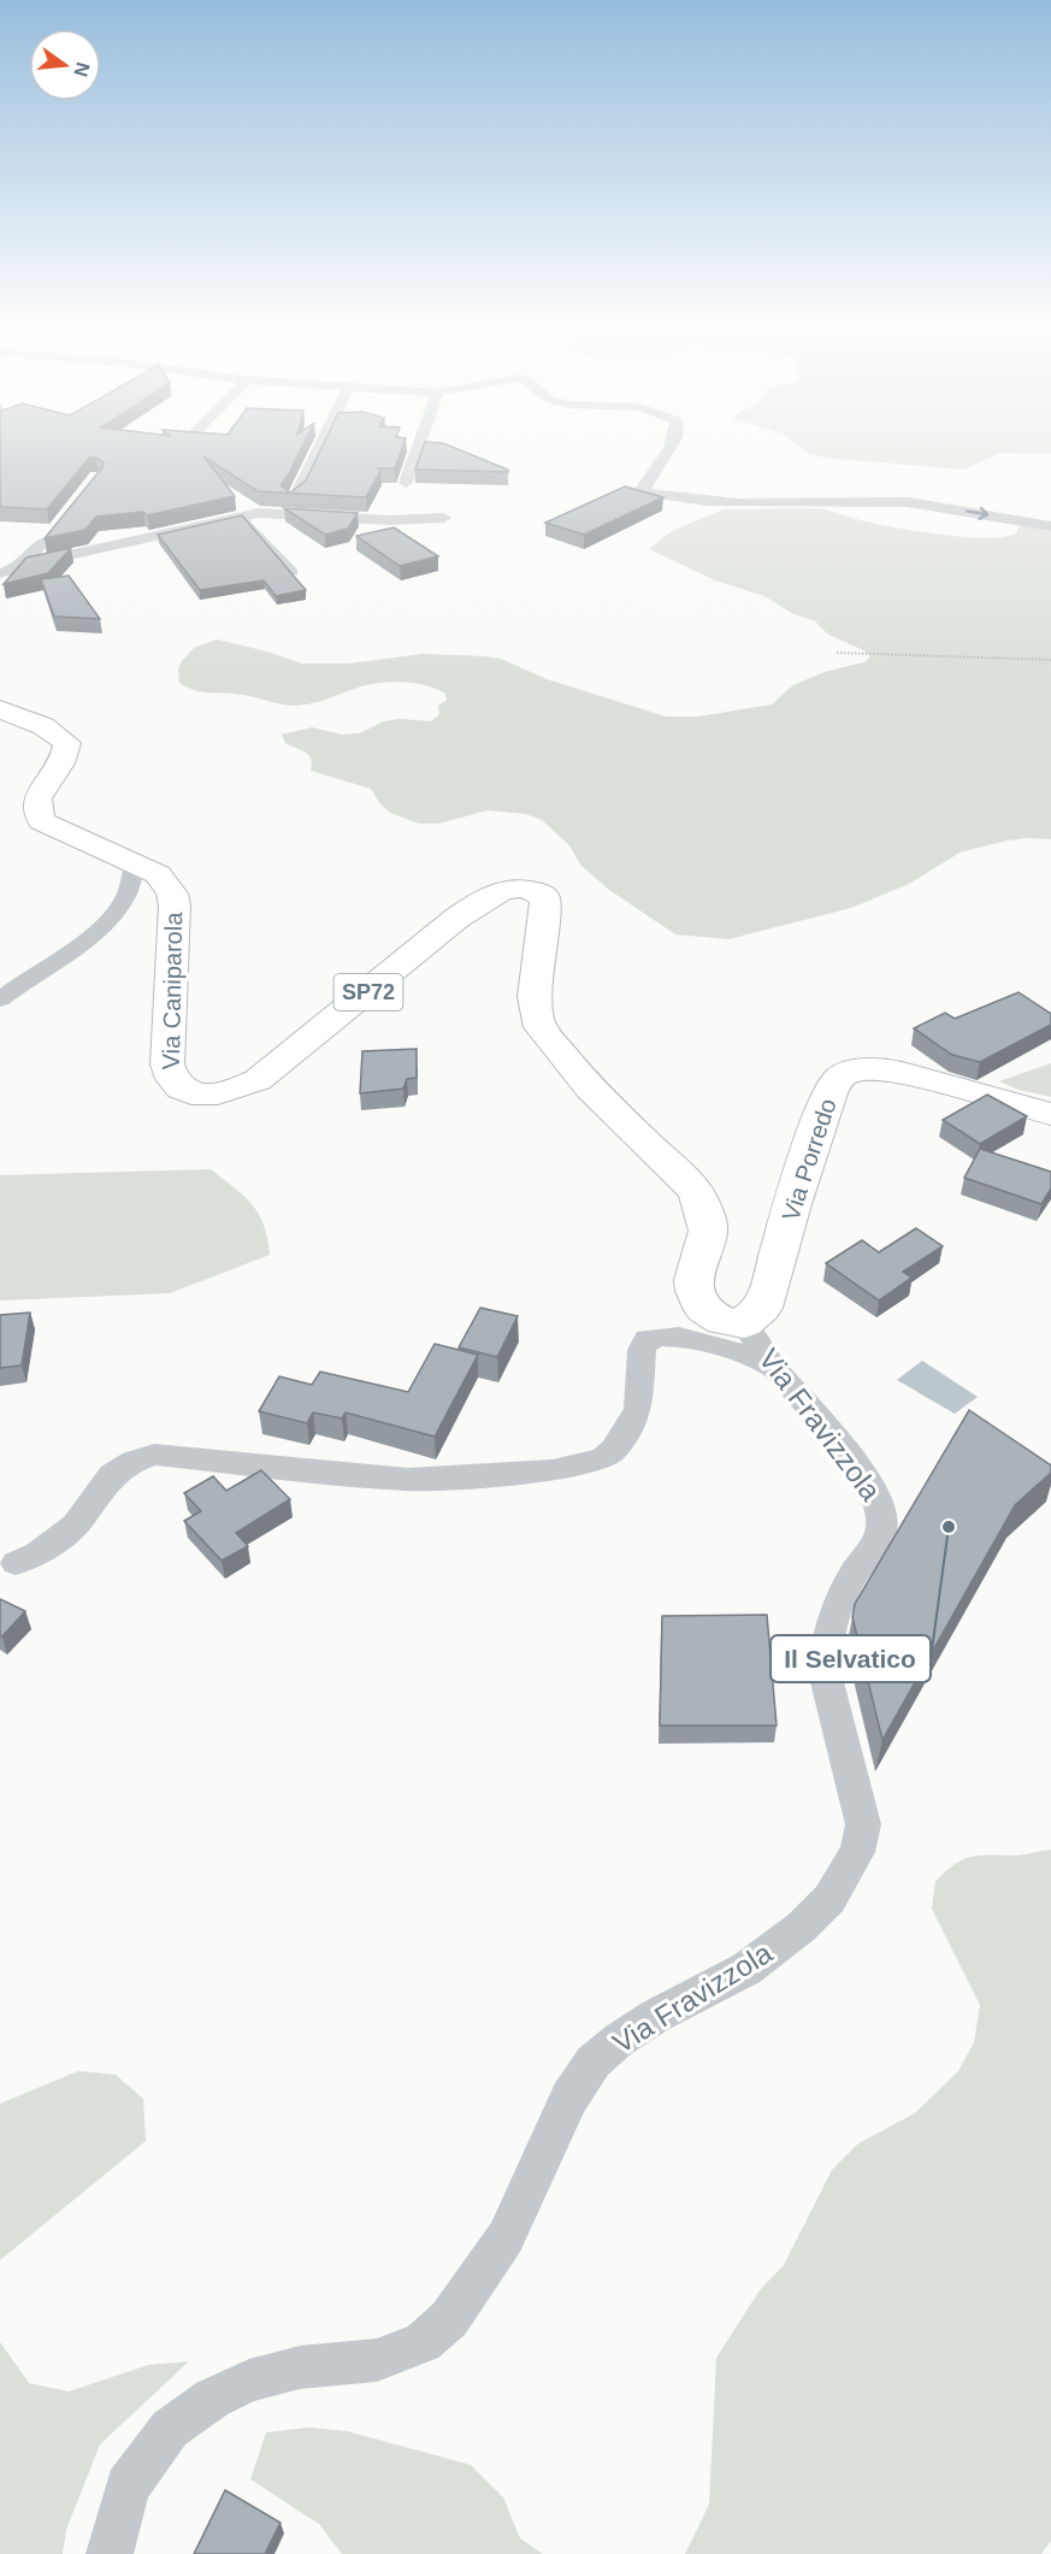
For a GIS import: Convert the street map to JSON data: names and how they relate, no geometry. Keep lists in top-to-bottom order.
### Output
{
  "streets": {
    "main road": ["Via Caniparola", "SP72", "Via Porredo"],
    "street": ["Via Fravizzola"]
  },
  "crossings": [
    ["Via Caniparola", "Via Porredo"],
    ["Via Caniparola", "Via Fravizzola"],
    ["Via Porredo", "Via Fravizzola"]
  ],
  "places": ["Il Selvatico"],
  "north": "right"
}
